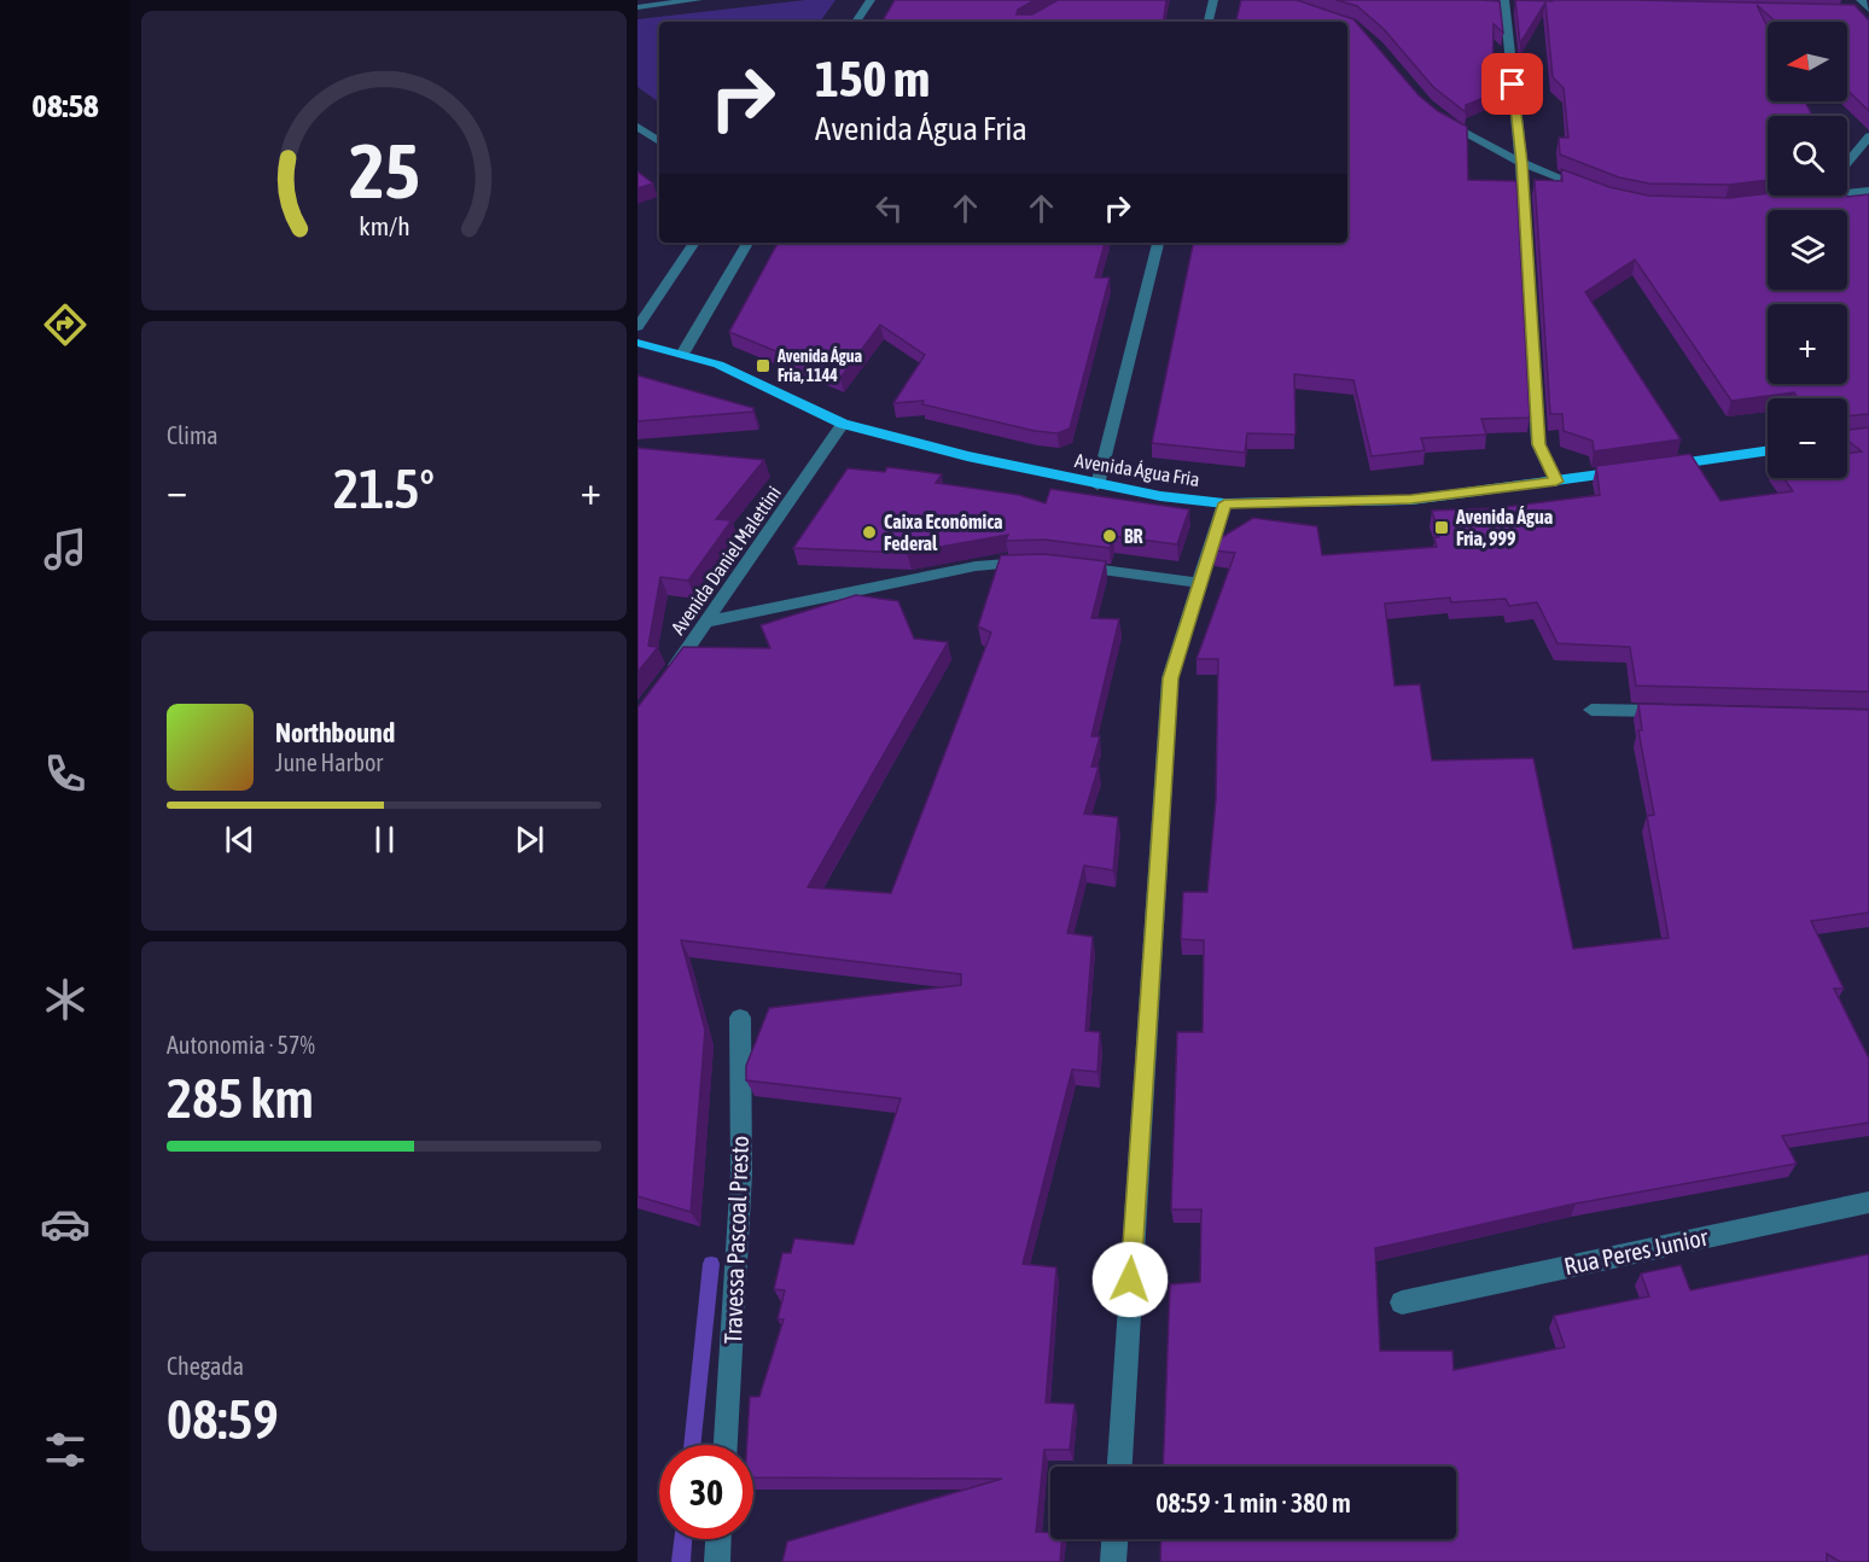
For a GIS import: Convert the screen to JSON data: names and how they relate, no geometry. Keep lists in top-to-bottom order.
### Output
{
  "streets": {
    "main road": ["Avenida Água Fria"],
    "street": ["Avenida Daniel Malettini", "Travessa Pascoal Presto", "Rua Peres Junior"]
  },
  "crossings": [
    ["Avenida Água Fria", "Avenida Daniel Malettini"]
  ],
  "places": {
    "transit": ["Avenida Água Fria, 1144", "Avenida Água Fria, 999"],
    "other": ["Caixa Econômica Federal", "BR"]
  },
  "north": "left",
  "page": {
    "tabs": "08:58",
    "map_buttons": ["+", "−"],
    "turn": ["150 m", "Avenida Água Fria"],
    "tile": [
      "Clima",
      ["Autonomia · 57%", "285 km"],
      ["Chegada", "08:59"]
    ],
    "heat": ["−", "21.5°", "+"],
    "song": ["Northbound", "June Harbor"],
    "limit": "30",
    "trip": "08:59 · 1 min · 380 m",
    "gauge": ["25", "km/h"]
  }
}
